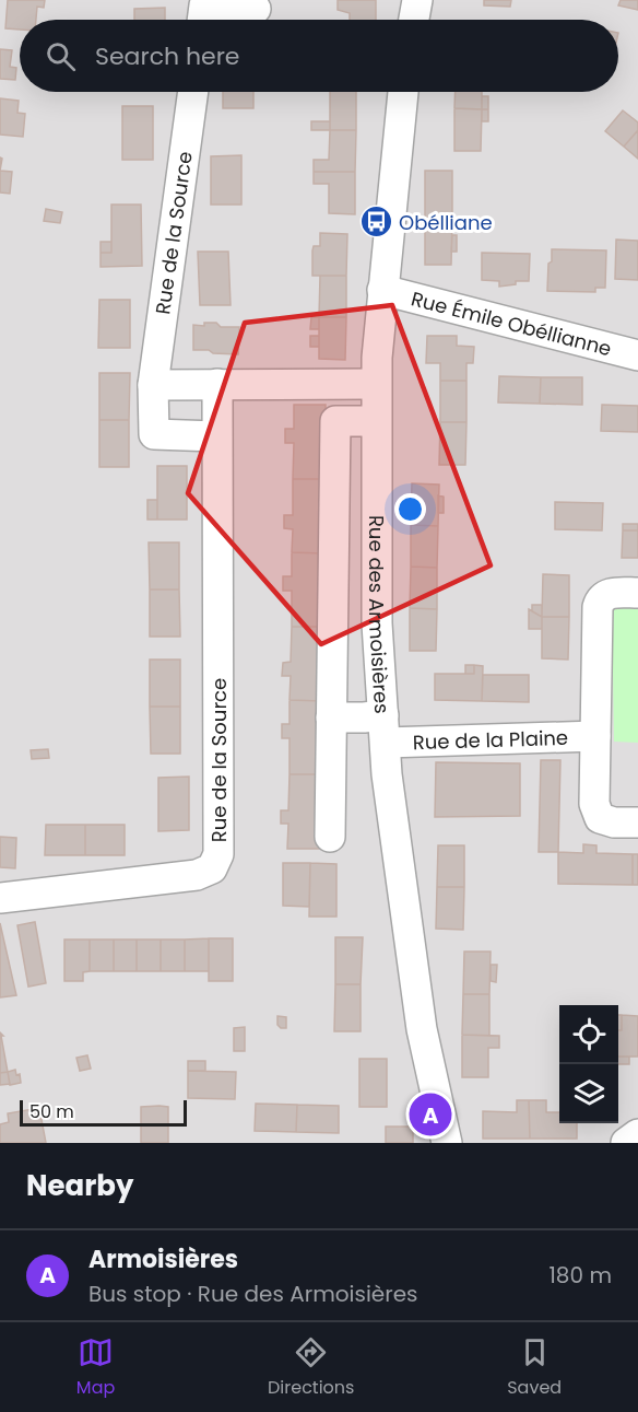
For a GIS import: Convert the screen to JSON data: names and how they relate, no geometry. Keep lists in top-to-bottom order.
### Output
{
  "streets": {
    "street": [
      "Rue de la Source",
      "Rue Émile Obéllianne",
      "Rue des Armoisières",
      "Rue de la Plaine"
    ]
  },
  "crossings": [
    ["Rue Émile Obéllianne", "Rue des Armoisières"],
    ["Rue des Armoisières", "Rue de la Plaine"]
  ],
  "places": {
    "bus stop": ["Obélliane"]
  },
  "scale_bar": "50 m",
  "page": {
    "search": "Search here",
    "pins": "A",
    "scale": "50 m",
    "heading": "Nearby",
    "list": [
      {
        "mark": "A",
        "name": "Armoisières",
        "note": "Bus stop · Rue des Armoisières",
        "value": "180 m"
      }
    ],
    "nav": ["Map", "Directions", "Saved"]
  }
}
